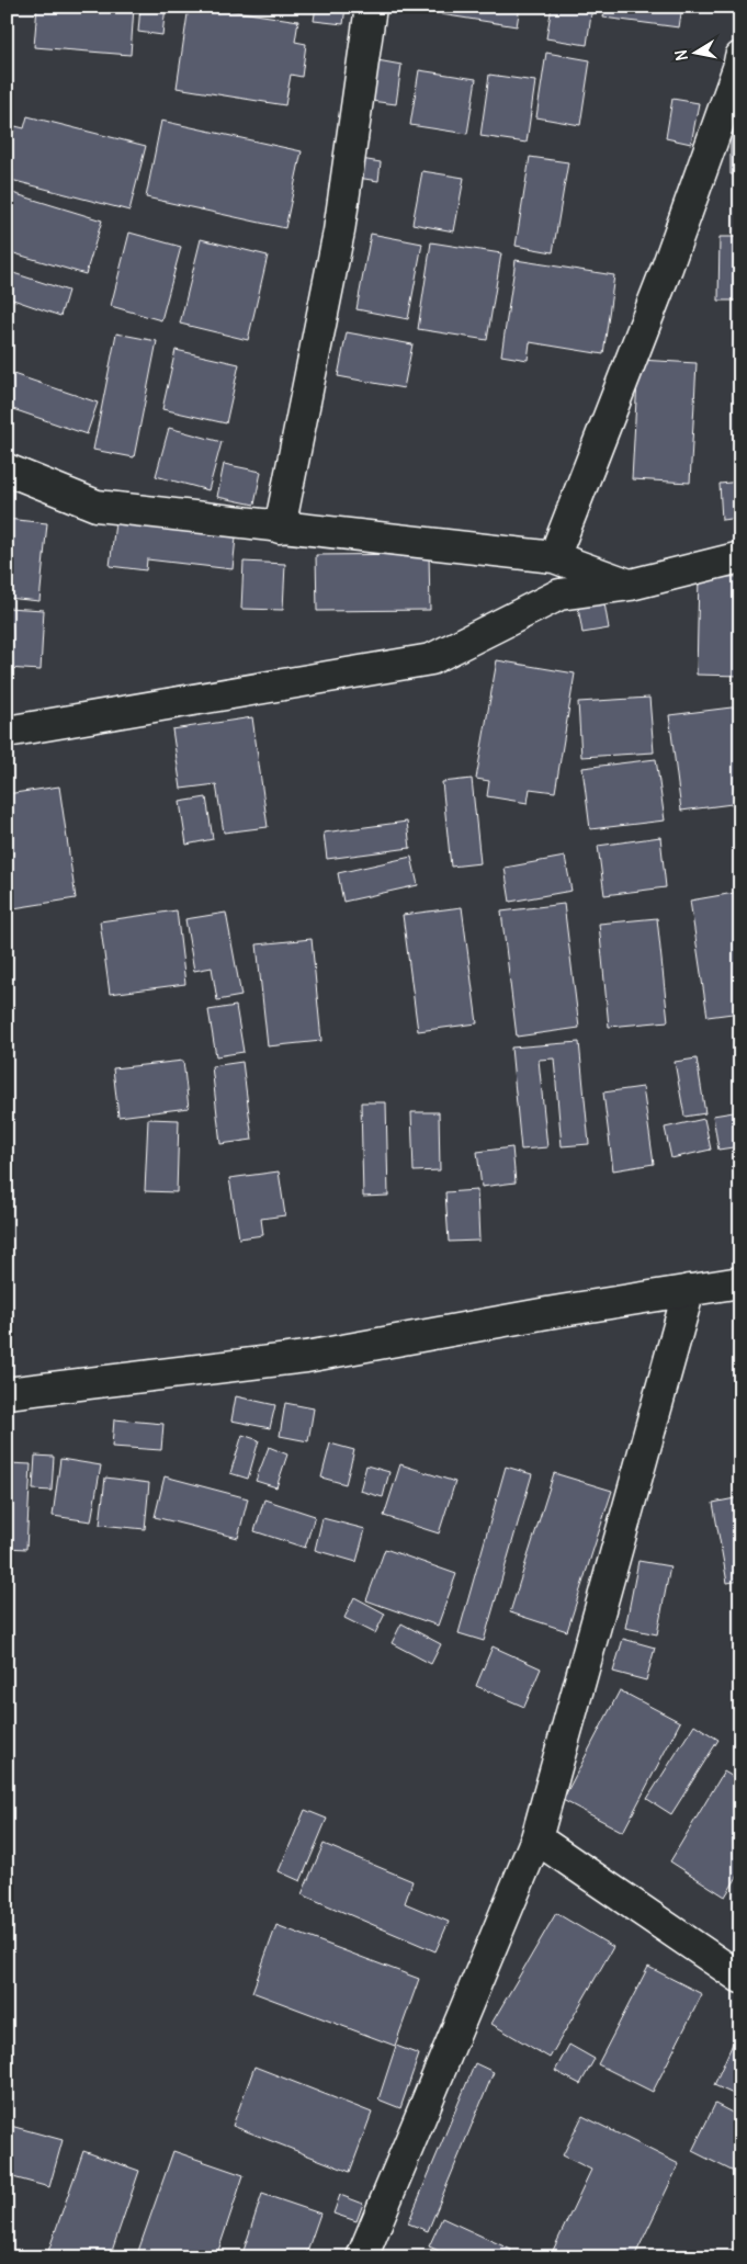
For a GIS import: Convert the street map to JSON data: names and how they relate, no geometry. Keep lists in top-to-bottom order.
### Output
{
  "north": "left"
}
